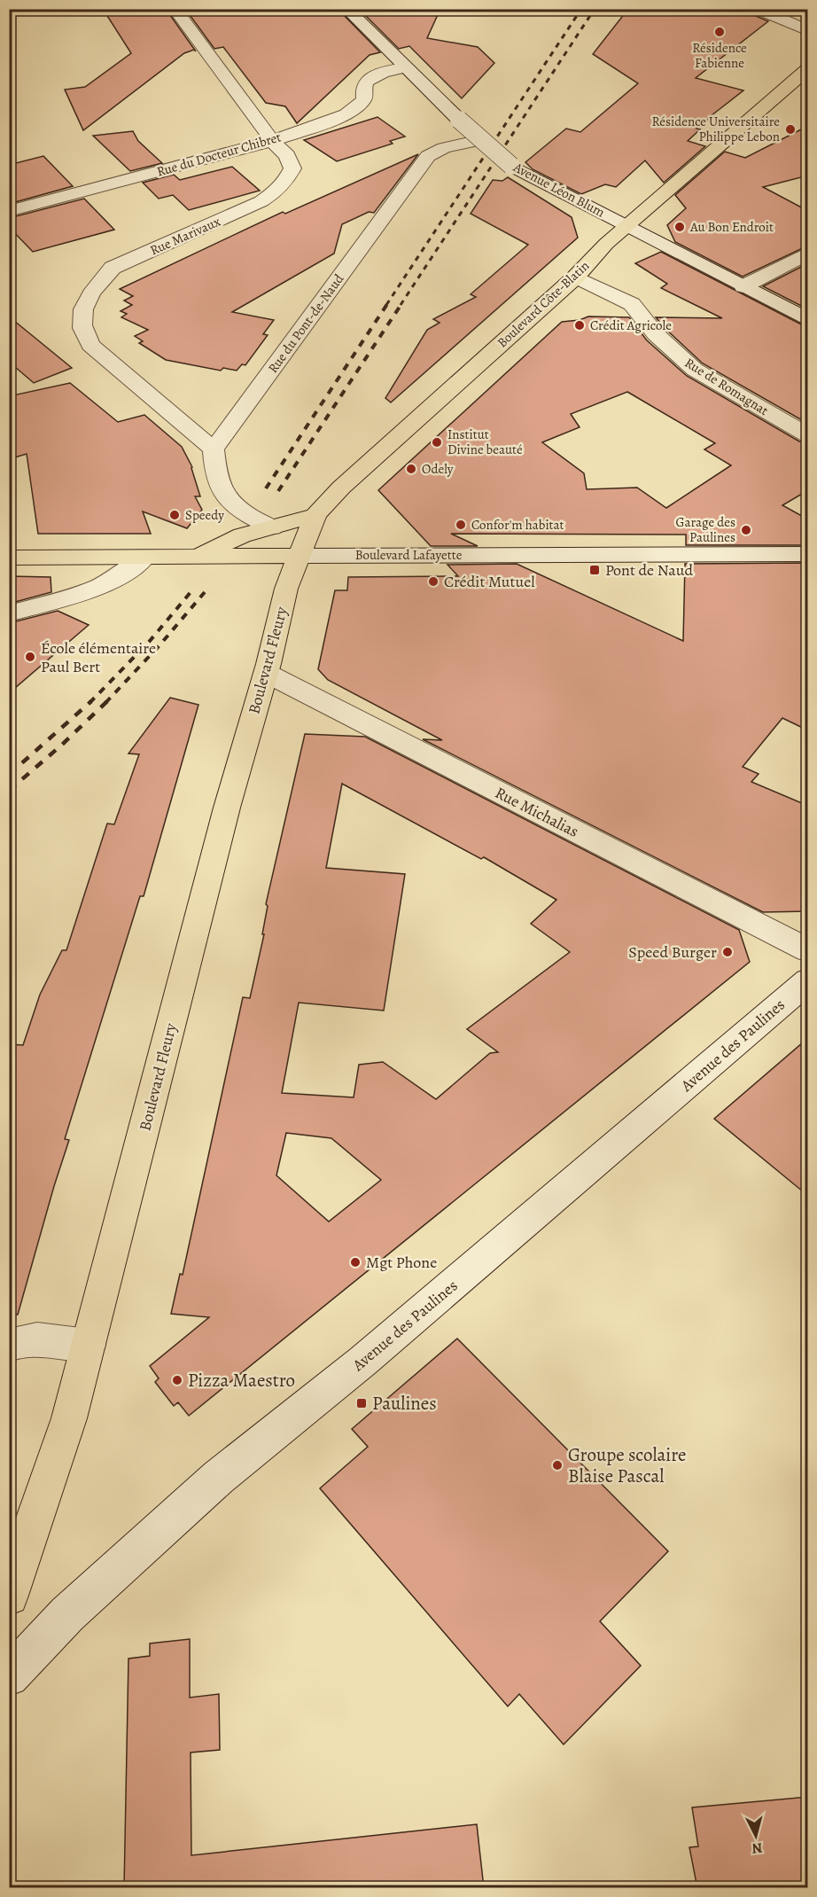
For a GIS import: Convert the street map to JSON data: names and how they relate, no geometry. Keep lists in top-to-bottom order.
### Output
{
  "streets": {
    "main road": ["Boulevard Côte-Blatin", "Boulevard Lafayette", "Boulevard Fleury"],
    "street": [
      "Rue du Docteur Chibret",
      "Avenue Léon Blum",
      "Rue Marivaux",
      "Rue du Pont-de-Naud",
      "Rue de Romagnat",
      "Rue Michalias",
      "Avenue des Paulines"
    ]
  },
  "crossings": [
    ["Rue du Docteur Chibret", "Avenue Léon Blum"],
    ["Rue du Docteur Chibret", "Rue Marivaux"],
    ["Avenue Léon Blum", "Boulevard Côte-Blatin"],
    ["Avenue Léon Blum", "Rue du Pont-de-Naud"],
    ["Rue Marivaux", "Rue du Pont-de-Naud"],
    ["Boulevard Côte-Blatin", "Rue de Romagnat"],
    ["Boulevard Côte-Blatin", "Boulevard Lafayette"],
    ["Boulevard Côte-Blatin", "Boulevard Fleury"],
    ["Boulevard Lafayette", "Boulevard Fleury"],
    ["Boulevard Fleury", "Rue Michalias"]
  ],
  "places": {
    "other": [
      "Résidence Fabienne",
      "Résidence Universitaire Philippe Lebon",
      "Au Bon Endroit",
      "Crédit Agricole",
      "Institut Divine beauté",
      "Odely",
      "Speedy",
      "Confor'm habitat",
      "Garage des Paulines",
      "Crédit Mutuel",
      "École élémentaire Paul Bert",
      "Speed Burger",
      "Mgt Phone",
      "Pizza Maestro",
      "Groupe scolaire Blaise Pascal"
    ],
    "transit": ["Pont de Naud", "Paulines"]
  },
  "north": "bottom"
}
